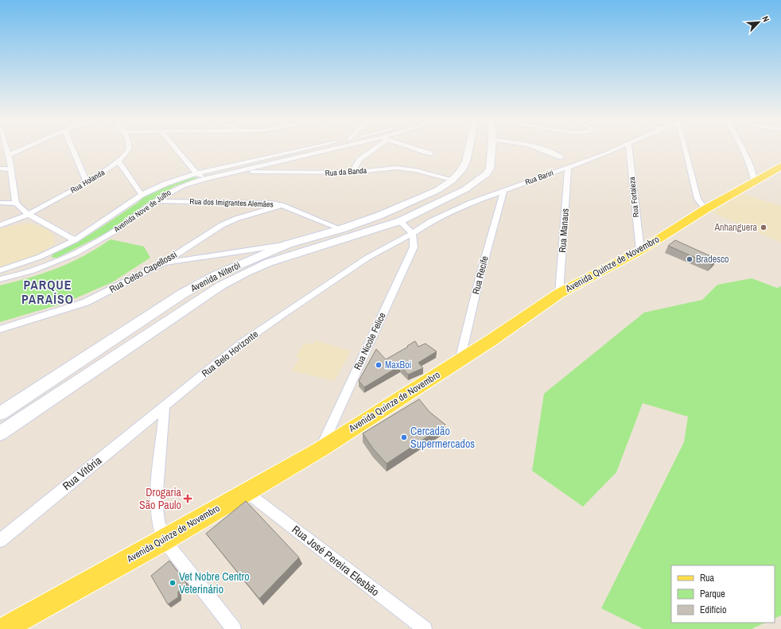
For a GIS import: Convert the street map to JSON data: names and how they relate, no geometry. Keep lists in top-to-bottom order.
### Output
{
  "streets": {
    "main road": ["Avenida Quinze de Novembro", "Avenida Niterói"],
    "street": [
      "Rua da Banda",
      "Rua Bariri",
      "Rua Holanda",
      "Rua Fortaleza",
      "Rua dos Imigrantes Alemães",
      "Avenida Nove de Julho",
      "Rua Manaus",
      "Rua Celso Capellossi",
      "Rua Recife",
      "Rua Nicole Felice",
      "Rua Belo Horizonte",
      "Rua Vitória",
      "Rua José Pereira Elesbão"
    ]
  },
  "crossings": [
    ["Rua da Banda", "Avenida Nove de Julho"],
    ["Rua da Banda", "Avenida Niterói"],
    ["Rua Bariri", "Rua Manaus"],
    ["Rua Bariri", "Rua Recife"],
    ["Rua Bariri", "Rua Nicole Felice"],
    ["Rua Bariri", "Rua Belo Horizonte"],
    ["Rua Fortaleza", "Avenida Quinze de Novembro"],
    ["Rua dos Imigrantes Alemães", "Avenida Nove de Julho"],
    ["Rua dos Imigrantes Alemães", "Rua Celso Capellossi"],
    ["Rua dos Imigrantes Alemães", "Avenida Niterói"],
    ["Rua Manaus", "Avenida Quinze de Novembro"],
    ["Avenida Quinze de Novembro", "Rua Recife"],
    ["Avenida Quinze de Novembro", "Rua Nicole Felice"],
    ["Avenida Quinze de Novembro", "Rua José Pereira Elesbão"],
    ["Rua Nicole Felice", "Rua Belo Horizonte"],
    ["Rua Belo Horizonte", "Rua Vitória"]
  ],
  "districts": ["PARQUE PARAÍSO"],
  "places": {
    "other": [
      "Anhanguera",
      "Bradesco",
      "MaxBoi",
      "Cercadão Supermercados",
      "Vet Nobre Centro Veterinário"
    ],
    "health": ["Drogaria São Paulo"]
  },
  "legend": ["Rua", "Parque", "Edifício"],
  "north": "top right"
}
